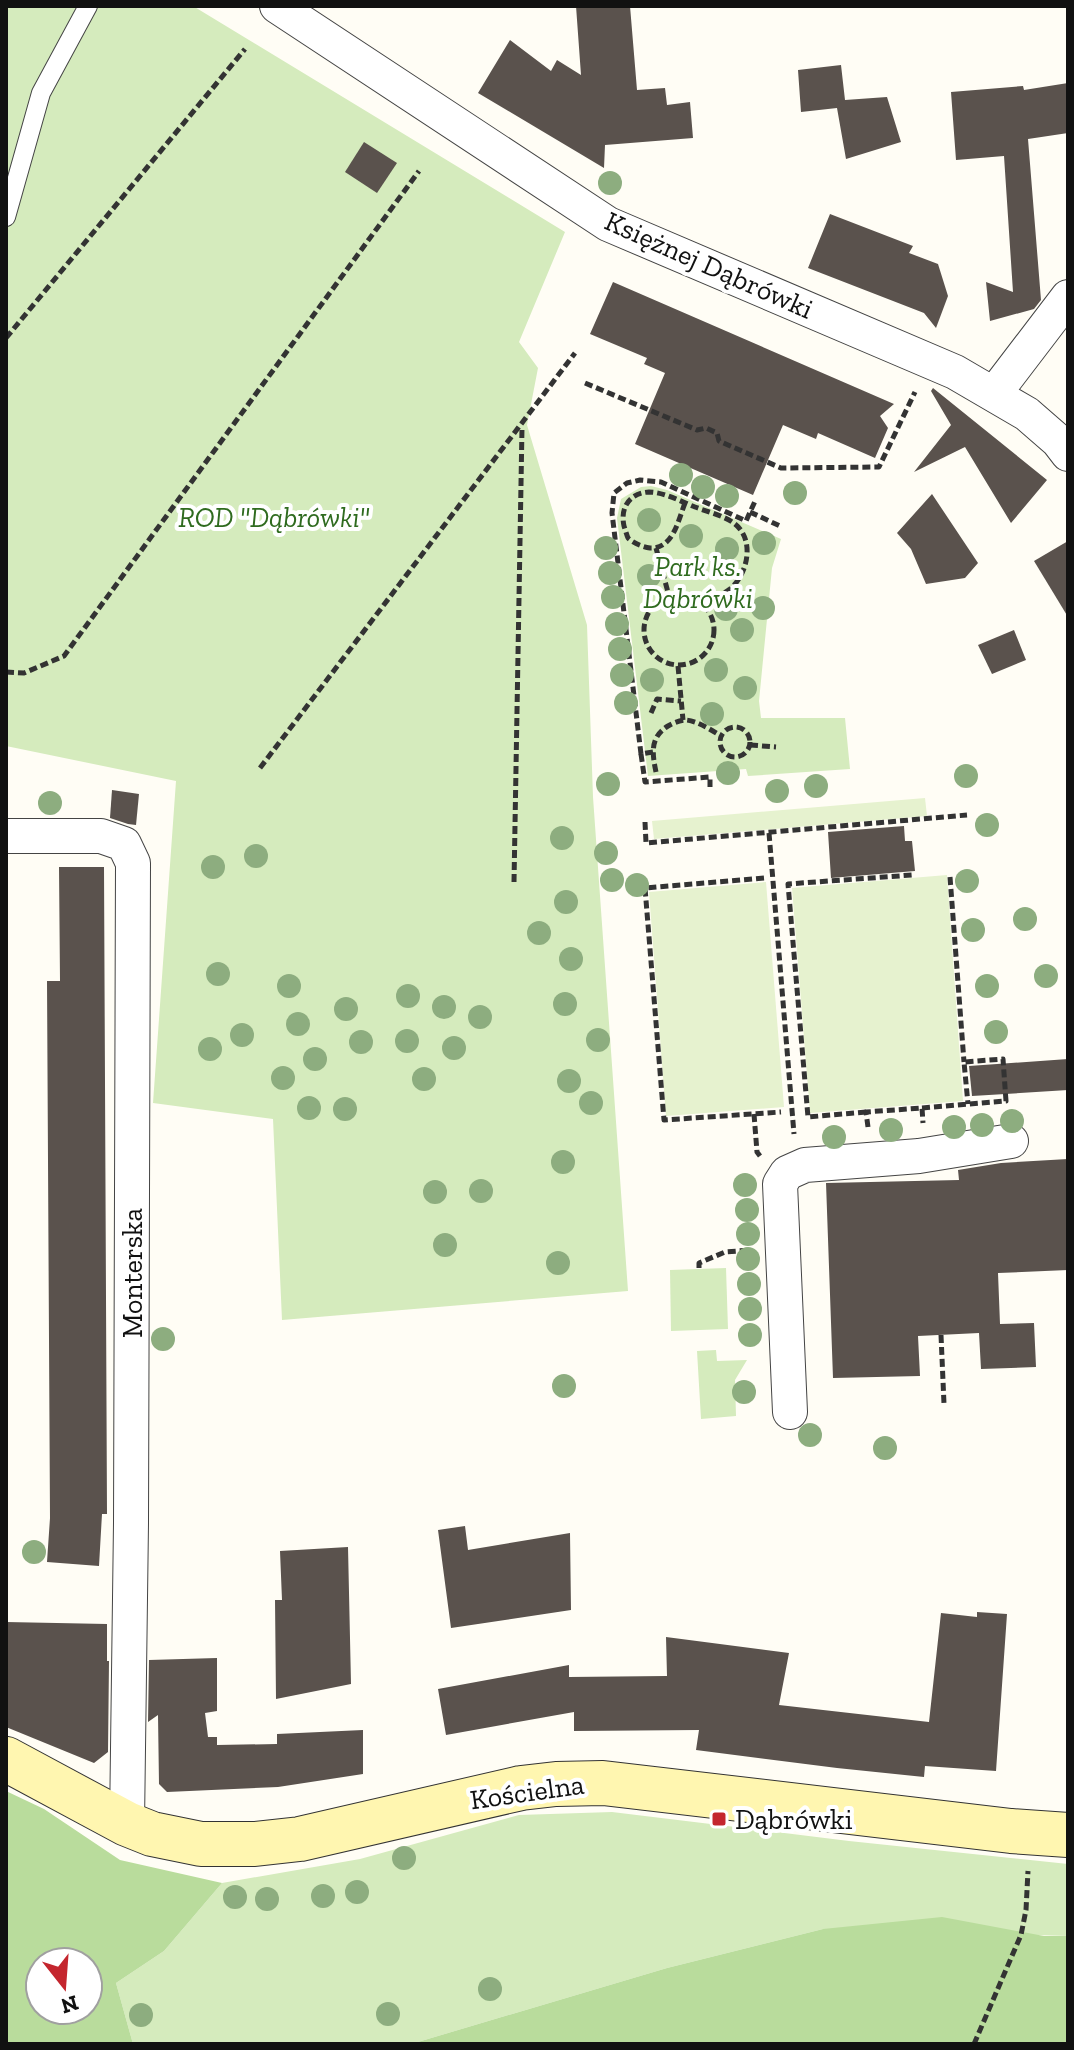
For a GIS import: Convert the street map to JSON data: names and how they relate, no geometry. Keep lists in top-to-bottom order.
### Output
{
  "streets": {
    "street": ["Księżnej Dąbrówki", "Monterska", "Kościelna"]
  },
  "crossings": [
    ["Monterska", "Kościelna"]
  ],
  "parks": ["ROD \"Dąbrówki\"", "Park ks. Dąbrówki"],
  "places": {
    "transit": ["Dąbrówki"]
  },
  "north": "bottom"
}
